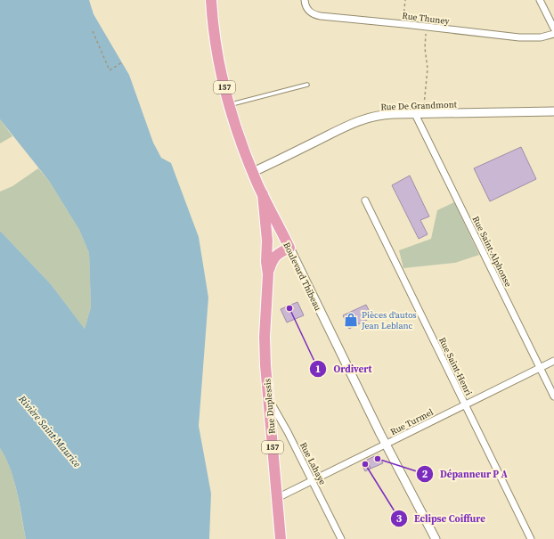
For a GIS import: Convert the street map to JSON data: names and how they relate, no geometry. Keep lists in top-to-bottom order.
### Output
{
  "streets": {
    "main road": ["157", "Boulevard Thibeau", "Rue Duplessis"],
    "street": [
      "Rue Thuney",
      "Rue De Grandmont",
      "Rue Saint-Alphonse",
      "Rue Saint-Henri",
      "Rue Turmel",
      "Rue Lahaye"
    ]
  },
  "crossings": [
    ["Rue De Grandmont", "Rue Saint-Alphonse"],
    ["Rue De Grandmont", "Boulevard Thibeau"],
    ["Rue Saint-Alphonse", "Rue Turmel"],
    ["Boulevard Thibeau", "Rue Duplessis"],
    ["Boulevard Thibeau", "Rue Turmel"],
    ["Rue Saint-Henri", "Rue Turmel"],
    ["Rue Duplessis", "Rue Turmel"],
    ["Rue Duplessis", "Rue Lahaye"],
    ["Rue Turmel", "Rue Lahaye"]
  ],
  "water": ["Rivière Saint-Maurice"],
  "places": {
    "other": ["Ordivert", "Dépanneur P A", "Eclipse Coiffure"],
    "shop": ["Pièces d'autos Jean Leblanc"]
  }
}
